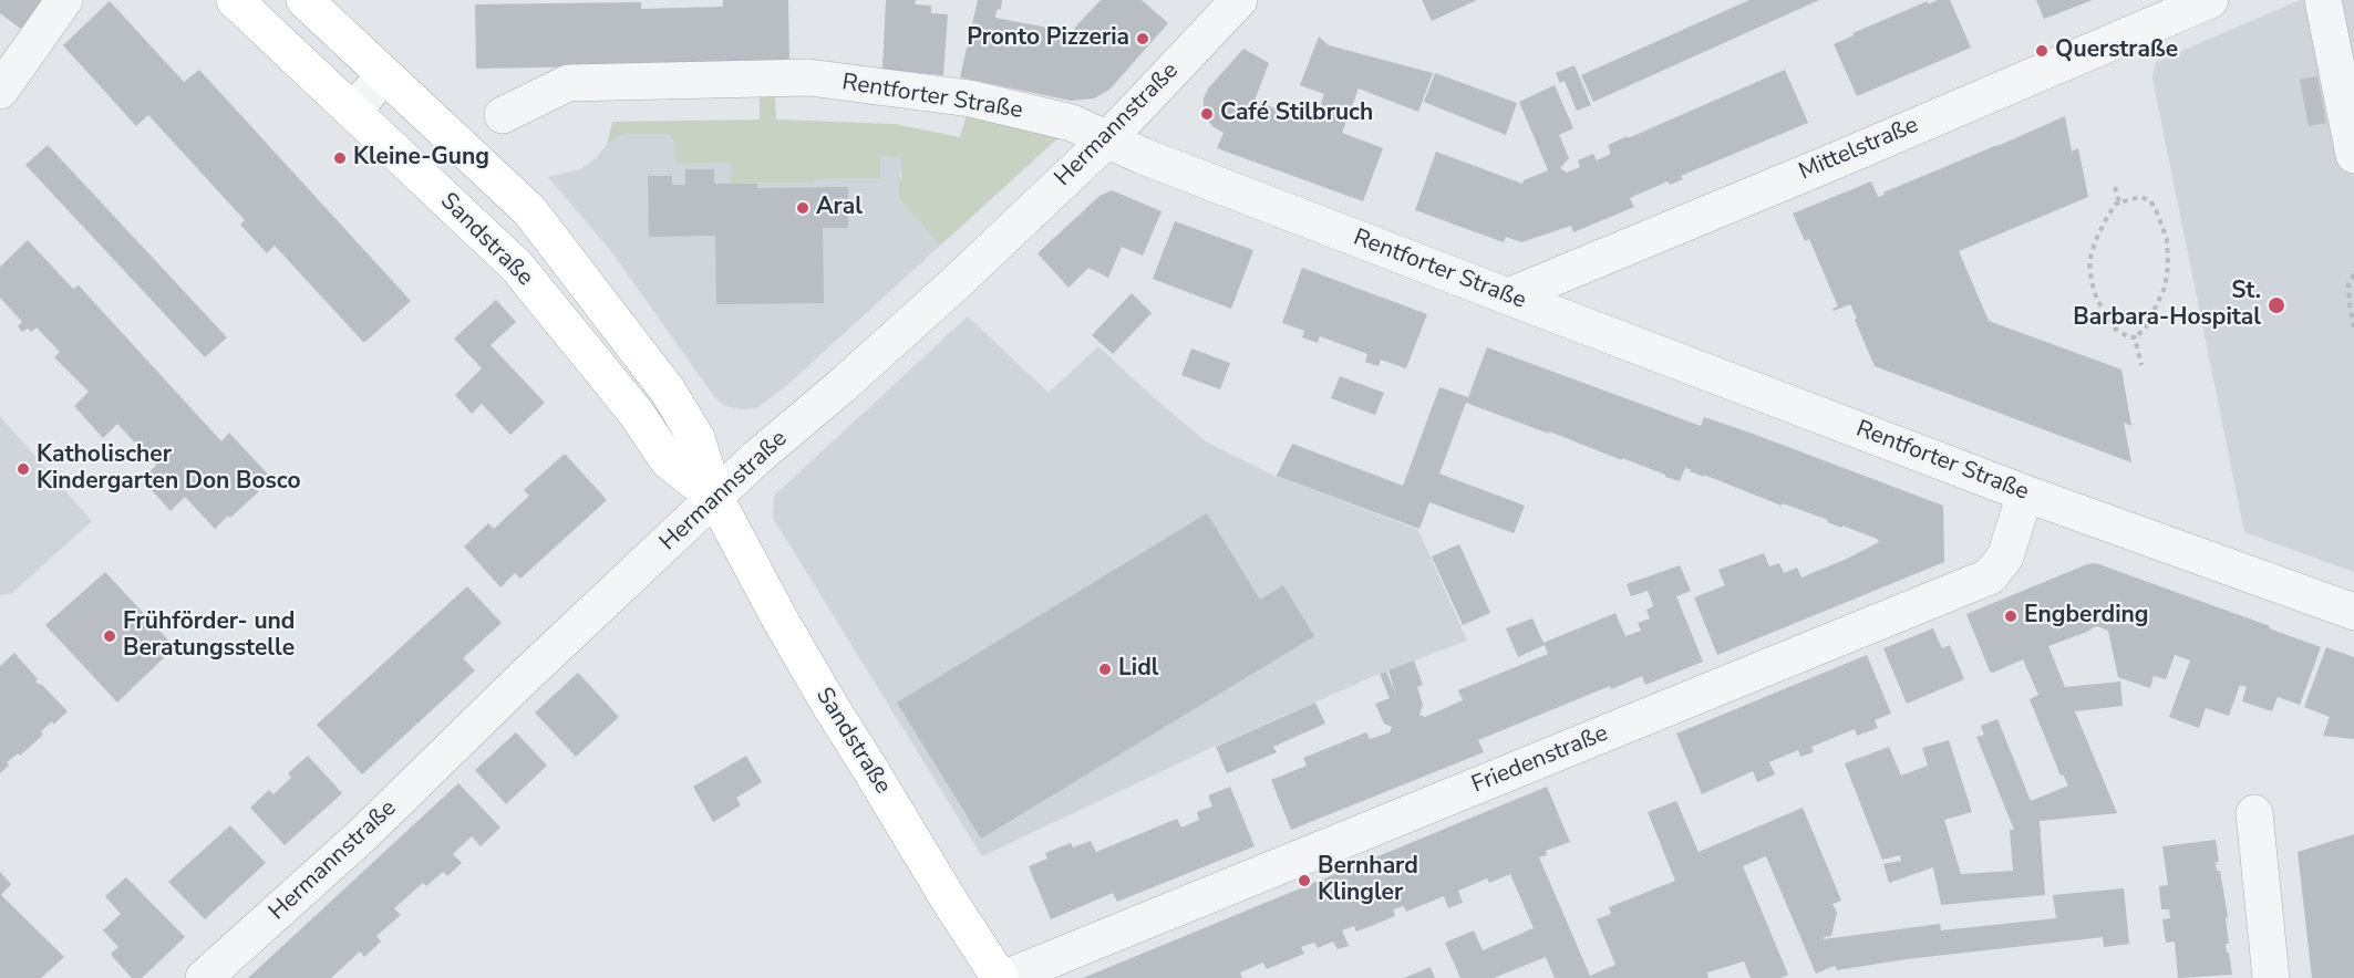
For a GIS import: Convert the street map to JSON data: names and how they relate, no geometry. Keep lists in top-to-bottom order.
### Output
{
  "streets": {
    "main road": ["Sandstraße"],
    "street": [
      "Rentforter Straße",
      "Hermannstraße",
      "Mittelstraße",
      "Friedenstraße"
    ]
  },
  "crossings": [
    ["Rentforter Straße", "Hermannstraße"],
    ["Rentforter Straße", "Mittelstraße"],
    ["Rentforter Straße", "Friedenstraße"],
    ["Hermannstraße", "Sandstraße"]
  ],
  "places": [
    "Pronto Pizzeria",
    "Querstraße",
    "Café Stilbruch",
    "Kleine-Gung",
    "Aral",
    "St. Barbara-Hospital",
    "Katholischer Kindergarten Don Bosco",
    "Engberding",
    "Frühförder- und Beratungsstelle",
    "Lidl",
    "Bernhard Klingler"
  ]
}
